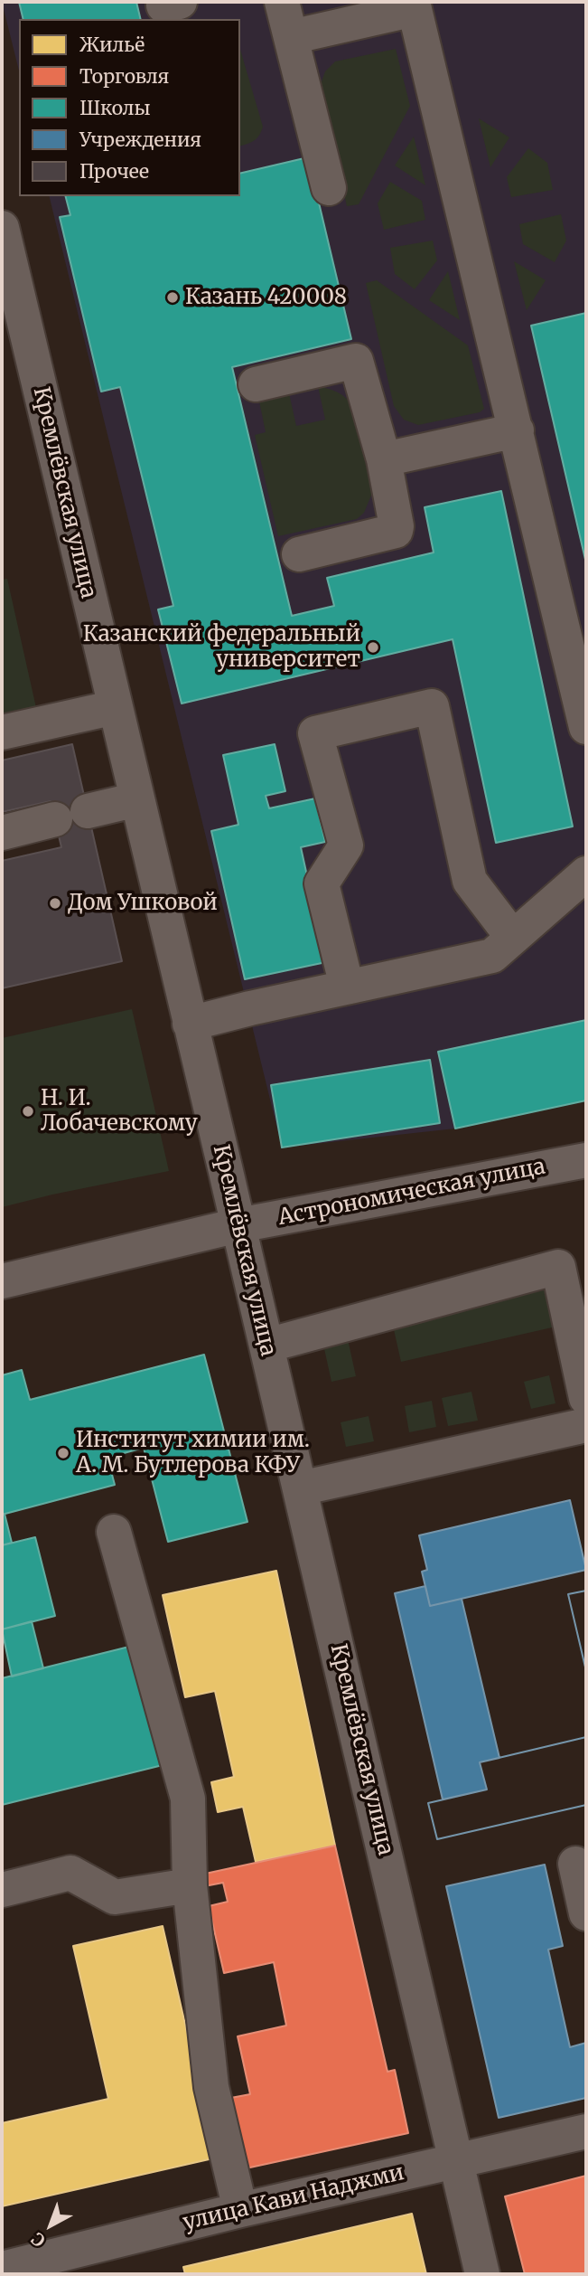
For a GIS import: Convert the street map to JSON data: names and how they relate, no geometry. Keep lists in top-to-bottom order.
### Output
{
  "streets": {
    "street": ["Кремлёвская улица", "Астрономическая улица", "улица Кави Наджми"]
  },
  "crossings": [
    ["Кремлёвская улица", "Астрономическая улица"],
    ["Кремлёвская улица", "улица Кави Наджми"]
  ],
  "places": [
    "Казань 420008",
    "Казанский федеральный университет",
    "Дом Ушковой",
    "Н. И. Лобачевскому",
    "Институт химии им. А. М. Бутлерова КФУ"
  ],
  "legend": [
    "Жильё",
    "Торговля",
    "Школы",
    "Учреждения",
    "Прочее"
  ],
  "north": "bottom left"
}
